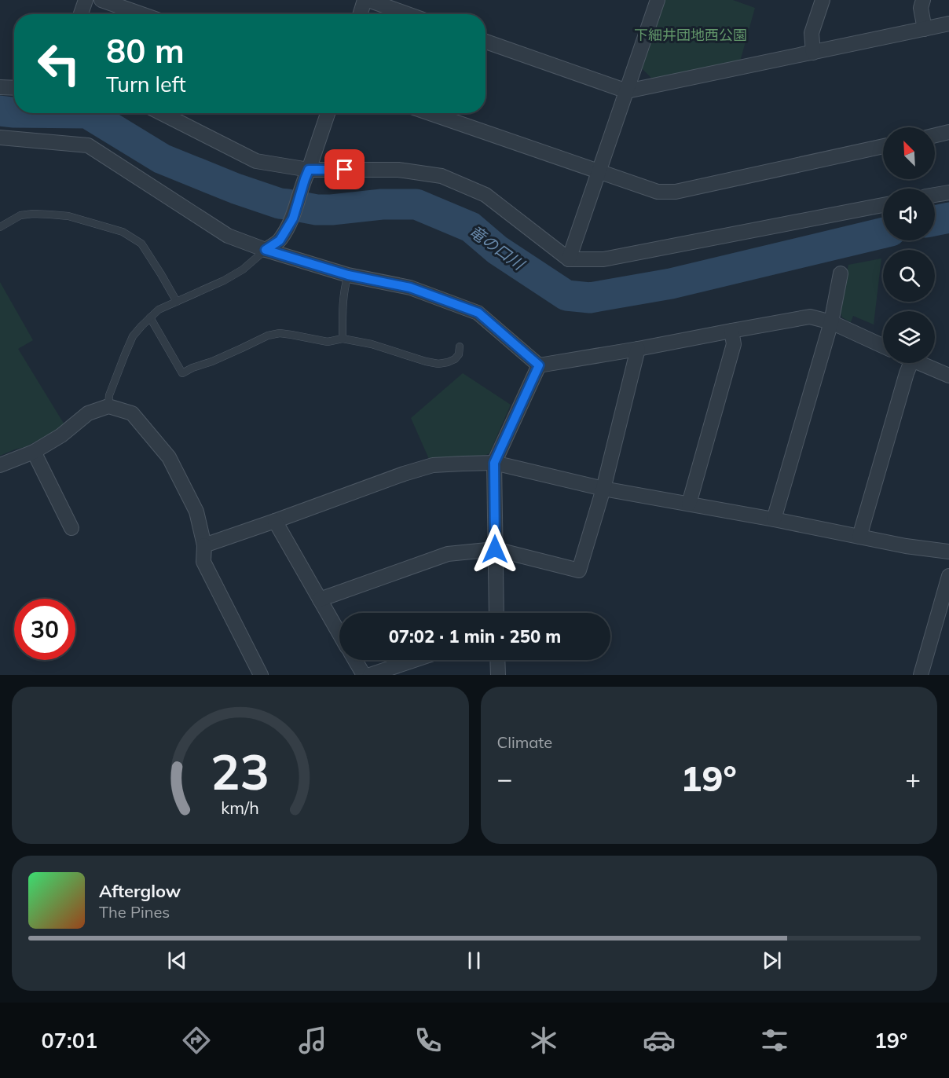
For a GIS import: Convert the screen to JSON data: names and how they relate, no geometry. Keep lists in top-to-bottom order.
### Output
{
  "water": ["竜の口川"],
  "parks": ["下細井団地西公園"],
  "north": "top left",
  "page": {
    "turn": ["80 m", "Turn left"],
    "limit": "30",
    "trip": "07:02 · 1 min · 250 m",
    "tile": "Climate",
    "heat": ["−", "19°", "+"],
    "song": ["Afterglow", "The Pines"],
    "tabs": ["07:01", "19°"],
    "gauge": ["23", "km/h"]
  }
}
